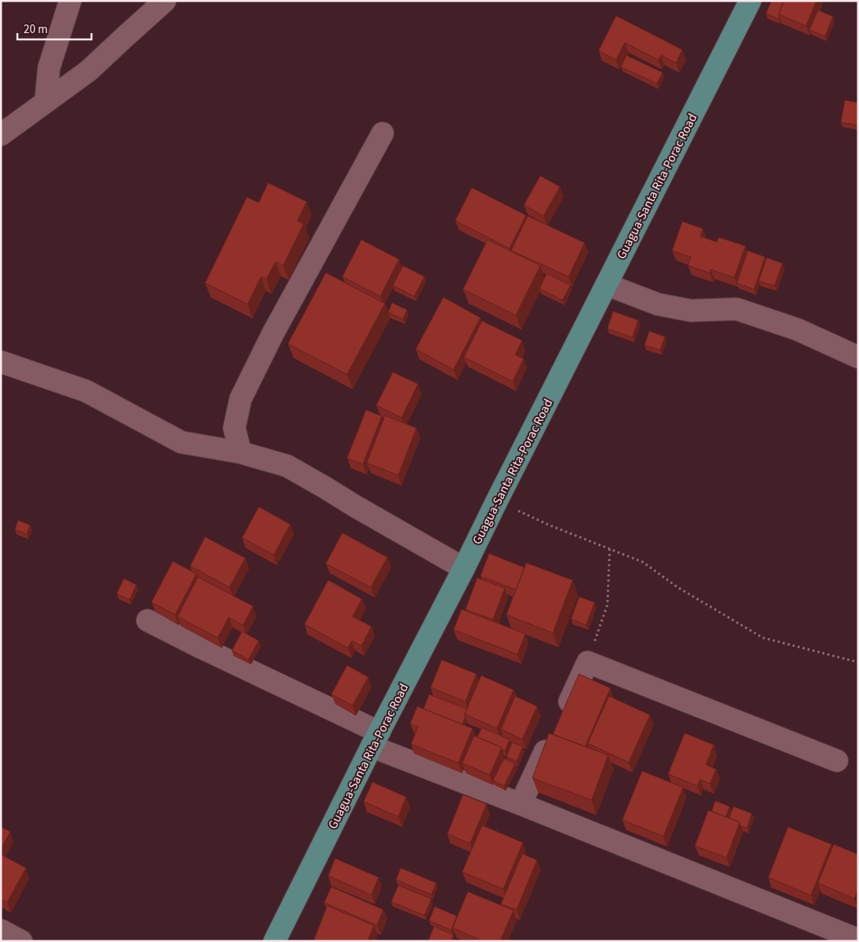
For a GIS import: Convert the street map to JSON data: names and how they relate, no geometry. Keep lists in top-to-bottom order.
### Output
{
  "streets": {
    "main road": ["Guagua-Santa Rita-Porac Road"]
  },
  "scale_bar": "20 m"
}
